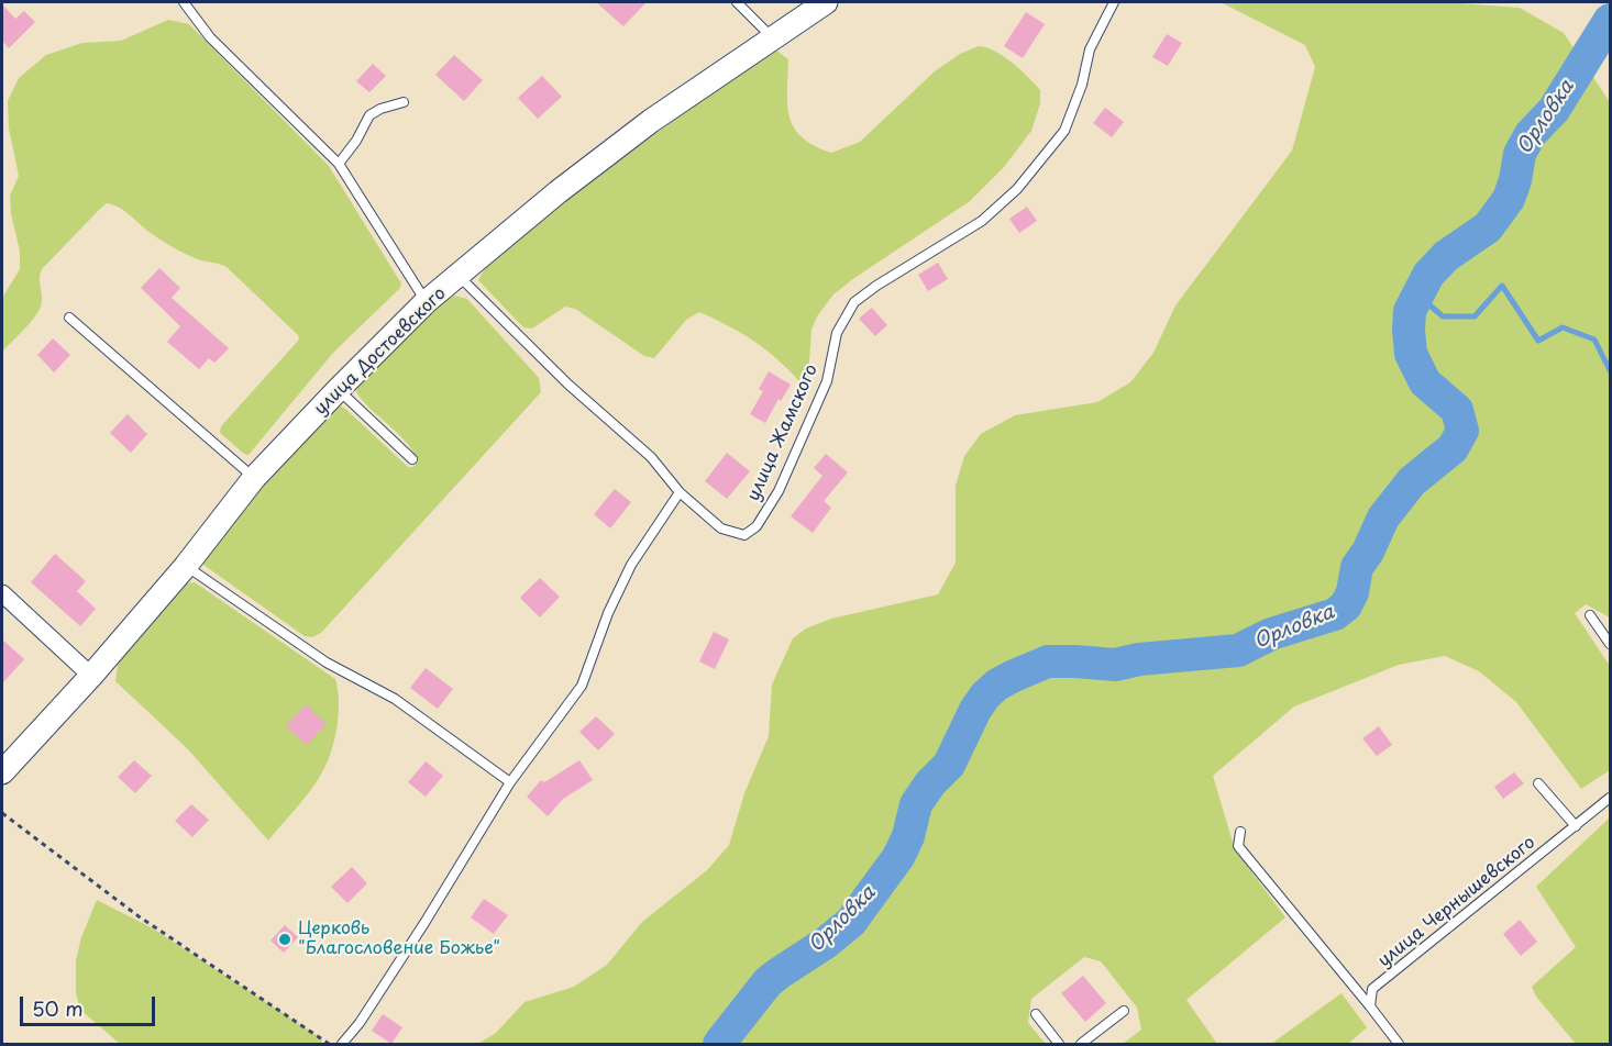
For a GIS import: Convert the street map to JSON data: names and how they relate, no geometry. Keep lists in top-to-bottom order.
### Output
{
  "streets": {
    "main road": ["улица Достоевского"],
    "lane": ["улица Жамского", "улица Чернышевского"]
  },
  "water": ["Орловка"],
  "places": ["Церковь \"Благословение Божье\""],
  "scale_bar": "50 m"
}
